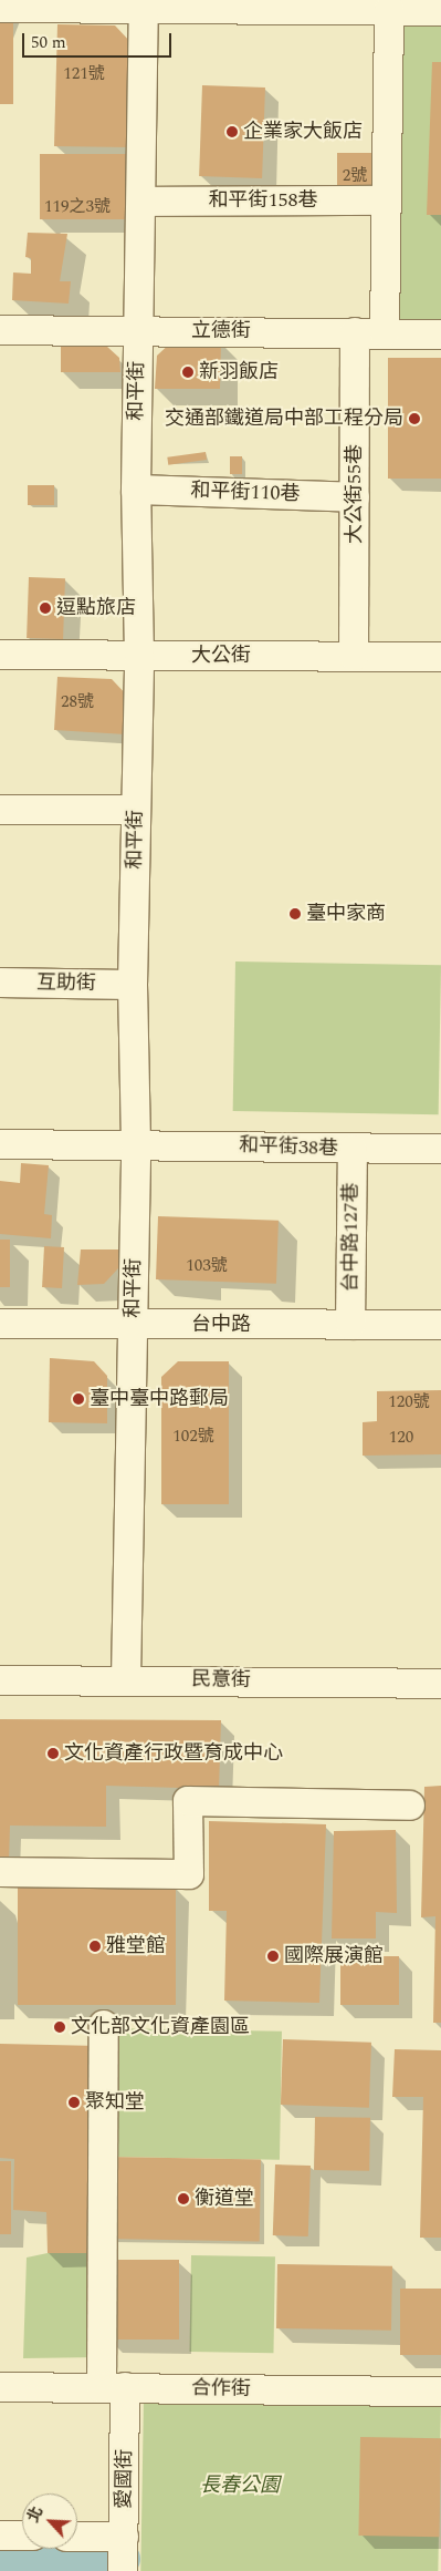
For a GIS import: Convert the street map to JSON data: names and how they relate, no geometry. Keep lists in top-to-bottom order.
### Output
{
  "streets": {
    "street": [
      "和平街158巷",
      "立德街",
      "和平街",
      "和平街110巷",
      "大公街55巷",
      "大公街",
      "互助街",
      "和平街38巷",
      "台中路127巷",
      "台中路",
      "民意街",
      "合作街",
      "愛國街"
    ]
  },
  "crossings": [
    ["和平街158巷", "和平街"],
    ["立德街", "和平街"],
    ["立德街", "大公街55巷"],
    ["和平街", "和平街110巷"],
    ["和平街", "大公街"],
    ["和平街", "互助街"],
    ["和平街", "和平街38巷"],
    ["和平街", "台中路"],
    ["和平街", "民意街"],
    ["和平街110巷", "大公街55巷"],
    ["大公街55巷", "大公街"],
    ["和平街38巷", "台中路127巷"],
    ["台中路127巷", "台中路"],
    ["合作街", "愛國街"]
  ],
  "parks": ["長春公園"],
  "places": [
    "企業家大飯店",
    "新羽飯店",
    "交通部鐵道局中部工程分局",
    "逗點旅店",
    "臺中家商",
    "臺中臺中路郵局",
    "文化資產行政暨育成中心",
    "雅堂館",
    "國際展演館",
    "文化部文化資產園區",
    "聚知堂",
    "衡道堂"
  ],
  "house_numbers": [
    "121號",
    "2號",
    "119之3號",
    "28號",
    "103號",
    "120號",
    "102號",
    "120"
  ],
  "scale_bar": "50 m",
  "north": "top left"
}
